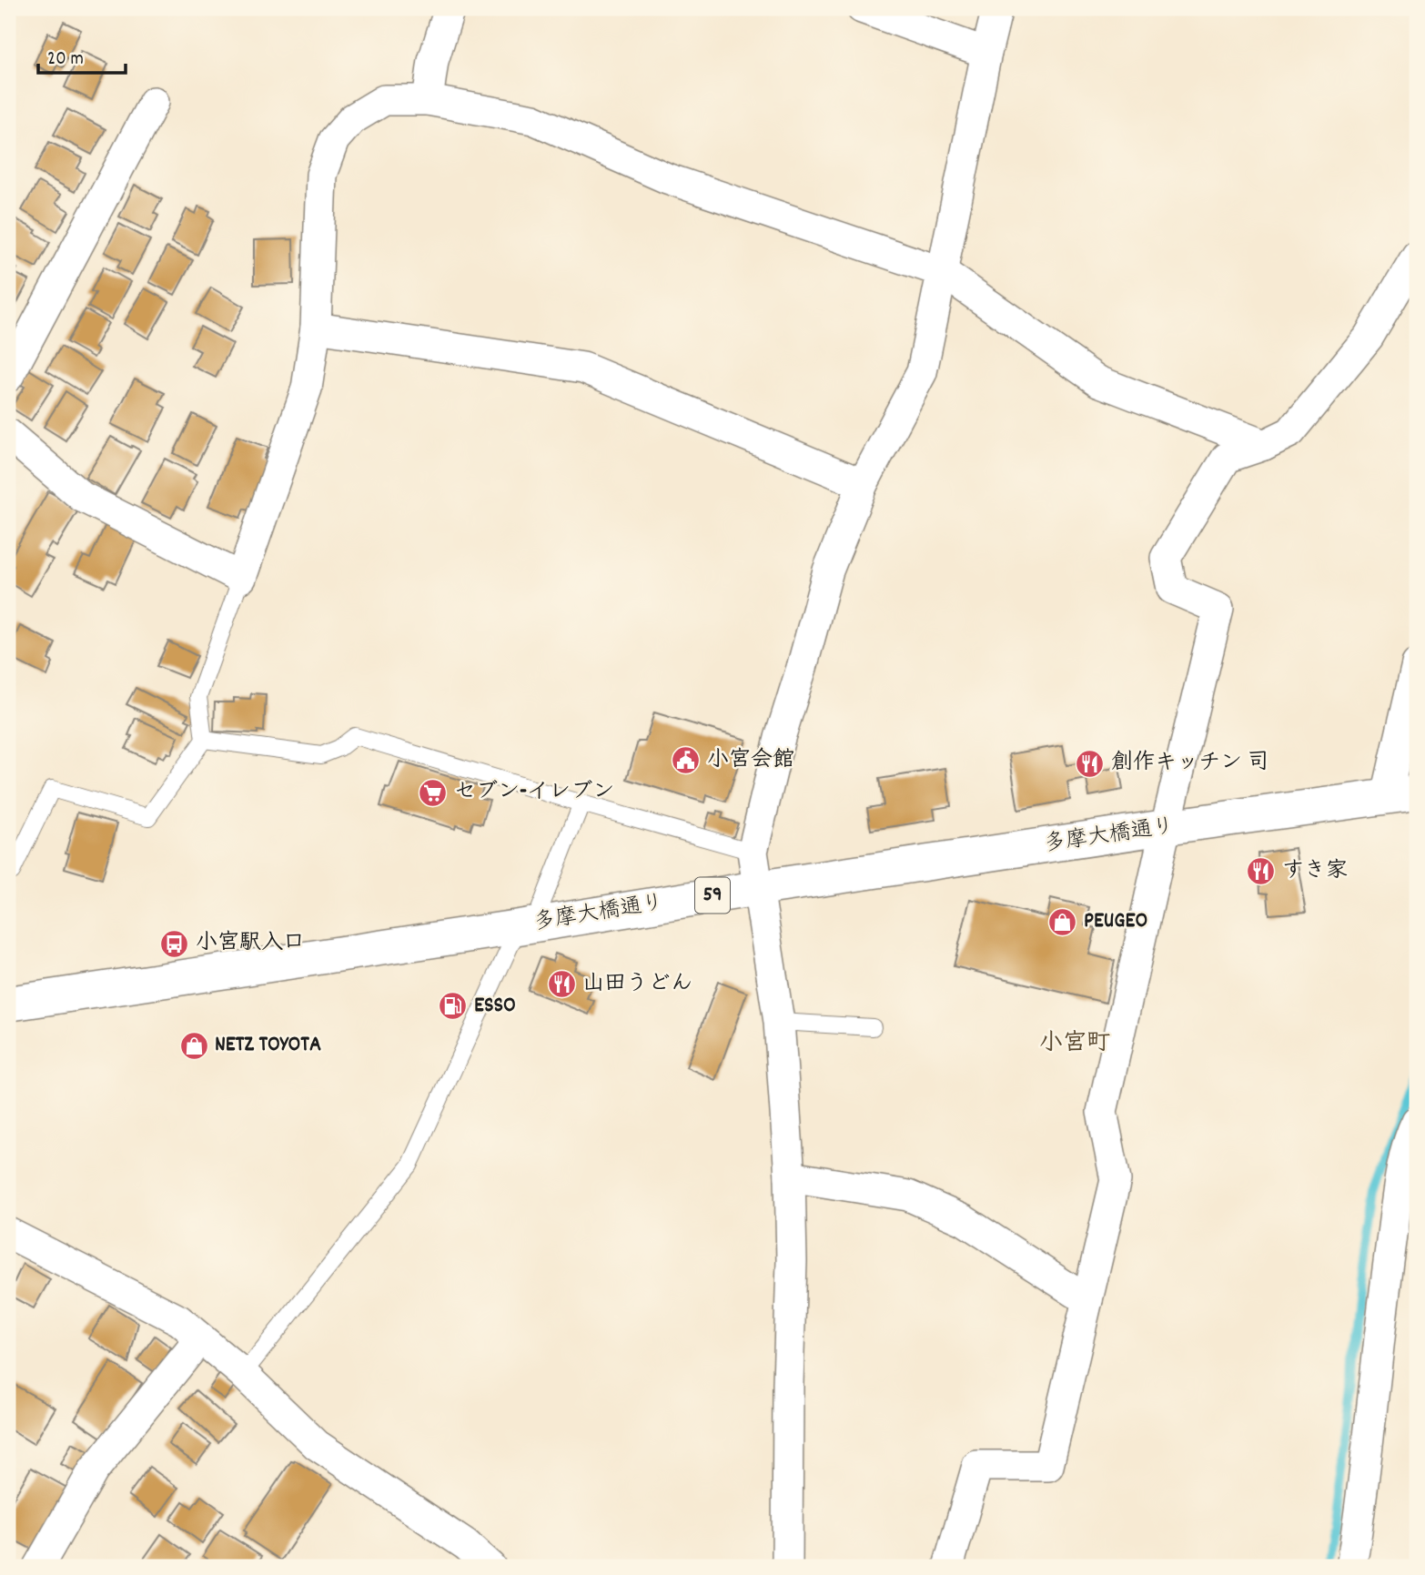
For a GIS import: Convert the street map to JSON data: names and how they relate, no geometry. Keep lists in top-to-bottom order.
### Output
{
  "streets": {
    "main road": ["多摩大橋通り", "59"]
  },
  "districts": ["小宮町"],
  "places": {
    "public building": ["小宮会館"],
    "restaurant": ["創作キッチン 司", "すき家", "山田うどん"],
    "supermarket": ["セブン-イレブン"],
    "shop": ["PEUGEO", "NETZ TOYOTA"],
    "bus stop": ["小宮駅入口"],
    "fuel station": ["ESSO"]
  },
  "scale_bar": "20 m"
}
